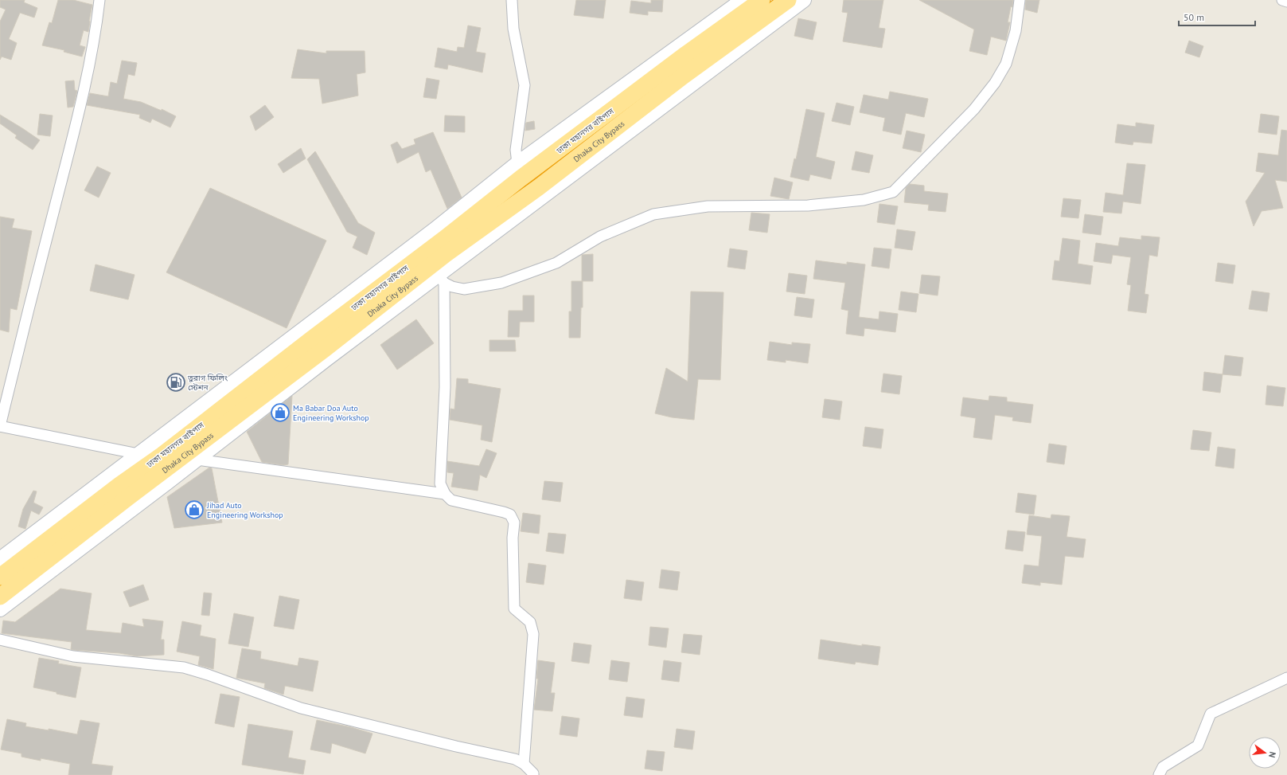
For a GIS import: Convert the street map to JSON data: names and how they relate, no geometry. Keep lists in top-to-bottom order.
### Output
{
  "streets": {
    "highway": ["ঢাকা মহানগর বাইপাস", "Dhaka City Bypass"]
  },
  "places": {
    "fuel station": ["তুরাগ ফিলিং স্টেশন"],
    "shop": ["Ma Babar Doa Auto Engineering Workshop", "Jihad Auto Engineering Workshop"]
  },
  "scale_bar": "50 m",
  "north": "right"
}
